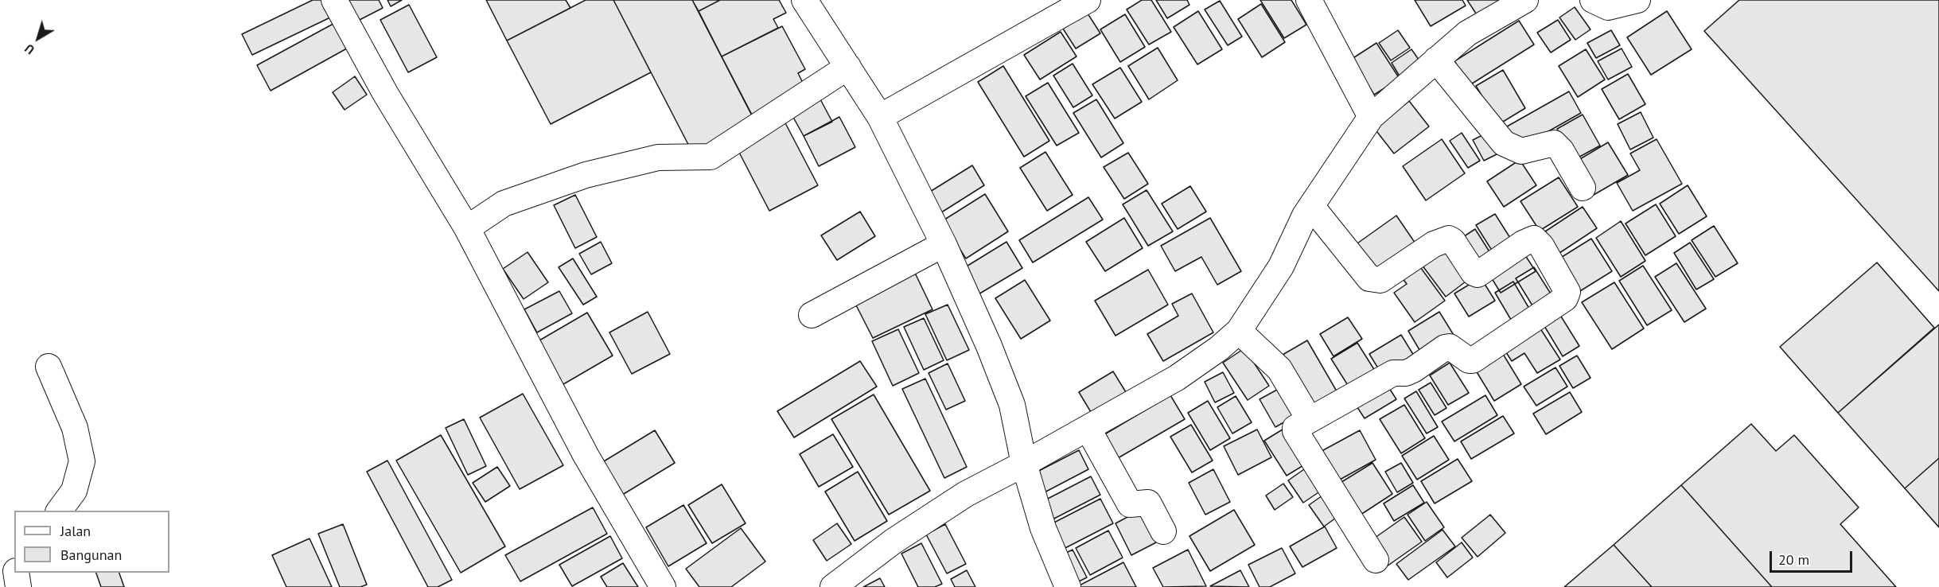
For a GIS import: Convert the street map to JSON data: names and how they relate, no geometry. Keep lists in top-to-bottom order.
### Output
{
  "legend": ["Jalan", "Bangunan"],
  "scale_bar": "20 m",
  "north": "bottom left"
}
